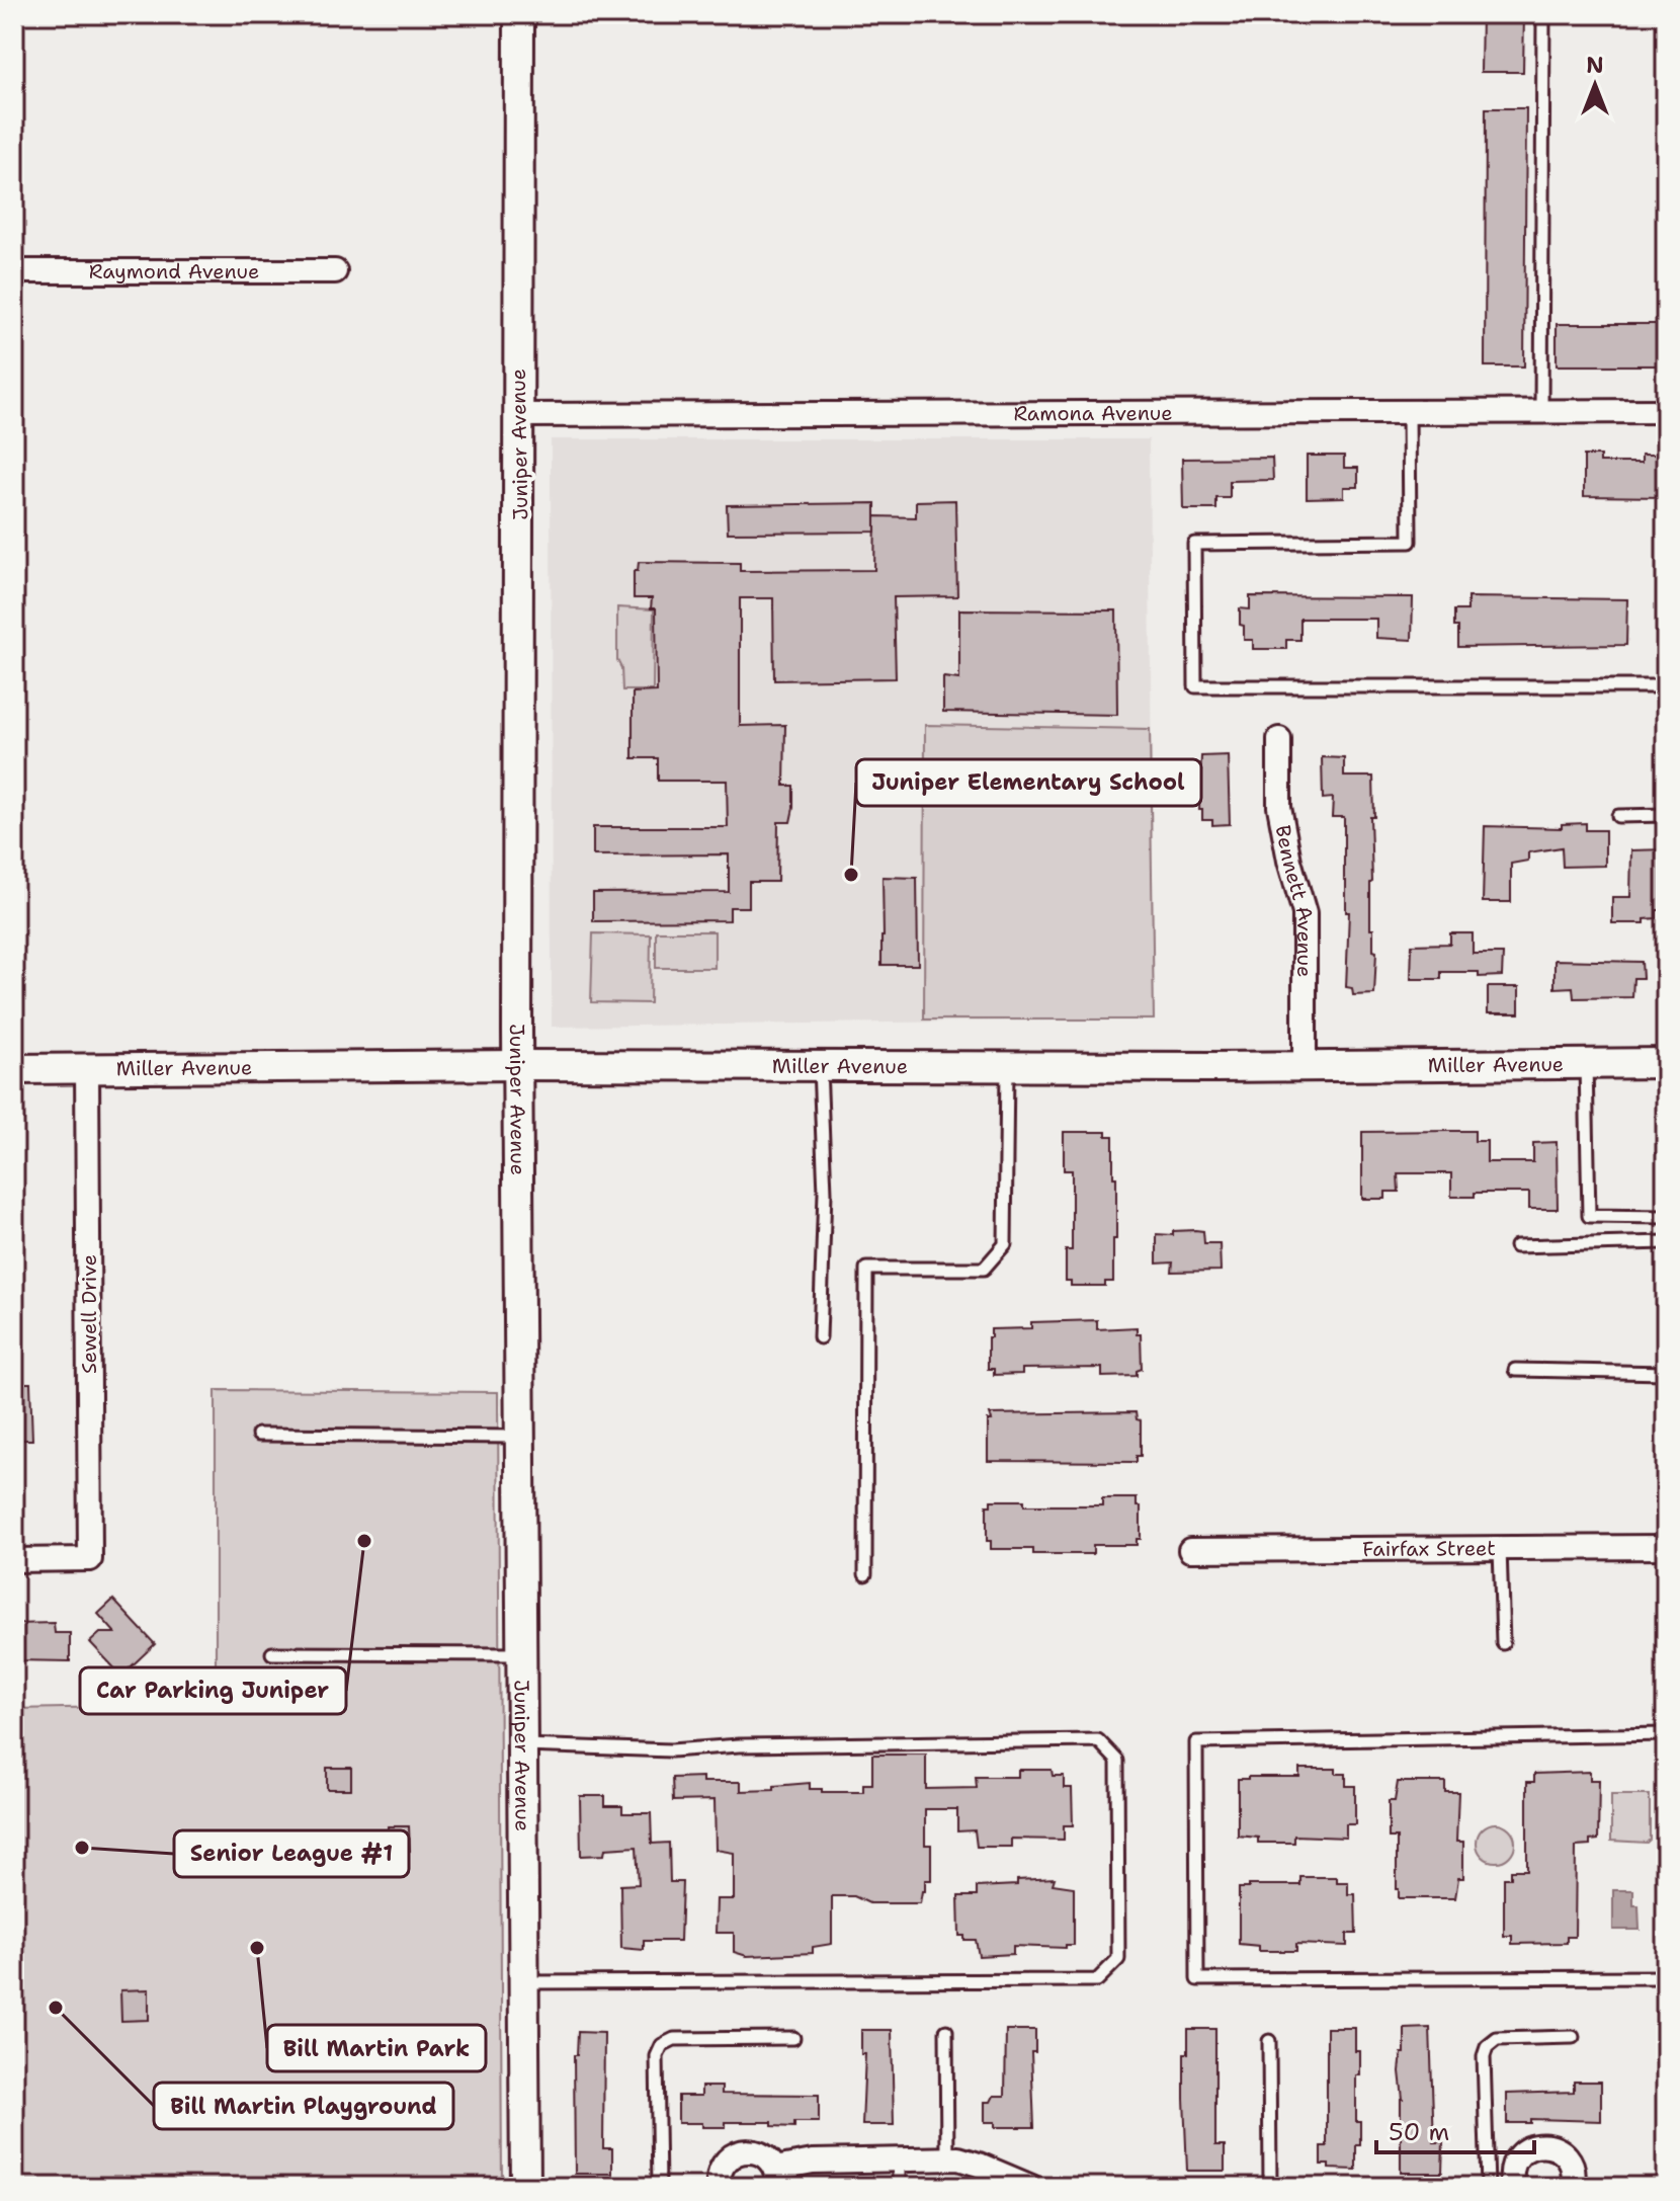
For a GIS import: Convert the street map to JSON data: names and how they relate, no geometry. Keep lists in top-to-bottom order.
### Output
{
  "streets": {
    "street": [
      "Raymond Avenue",
      "Ramona Avenue",
      "Juniper Avenue",
      "Bennett Avenue",
      "Miller Avenue",
      "Sewell Drive",
      "Fairfax Street"
    ]
  },
  "crossings": [
    ["Ramona Avenue", "Juniper Avenue"],
    ["Juniper Avenue", "Miller Avenue"],
    ["Bennett Avenue", "Miller Avenue"],
    ["Miller Avenue", "Sewell Drive"]
  ],
  "places": [
    "Juniper Elementary School",
    "Car Parking Juniper",
    "Senior League #1",
    "Bill Martin Park",
    "Bill Martin Playground"
  ],
  "scale_bar": "50 m",
  "north": "top"
}
